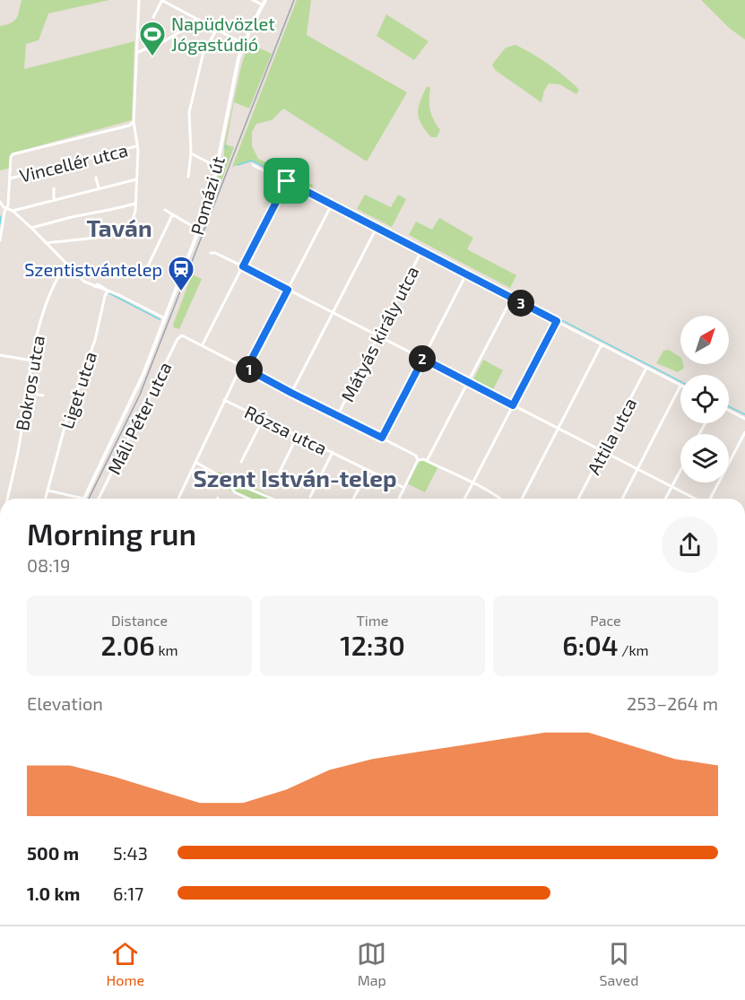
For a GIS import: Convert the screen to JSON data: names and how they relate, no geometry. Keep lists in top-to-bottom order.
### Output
{
  "streets": {
    "main road": ["Pomázi út"],
    "street": [
      "Vincellér utca",
      "Mátyás király utca",
      "Bokros utca",
      "Liget utca",
      "Máli Péter utca",
      "Rózsa utca",
      "Attila utca"
    ]
  },
  "districts": ["Taván", "Szent István-telep"],
  "places": {
    "sports": ["Napüdvözlet Jógastúdió"],
    "station": ["Szentistvántelep"]
  },
  "north": "top right",
  "page": {
    "pins": ["3", "2", "1"],
    "heading": ["Morning run", "08:19"],
    "stats": [
      ["Distance", "2.06 km"],
      ["Time", "12:30"],
      ["Pace", "6:04 /km"]
    ],
    "chart": ["Elevation", "253–264 m"],
    "list": [
      {
        "name": "500 m",
        "note": "5:43"
      },
      {
        "name": "1.0 km",
        "note": "6:17"
      }
    ],
    "tabs": ["Home", "Map", "Saved"]
  }
}
